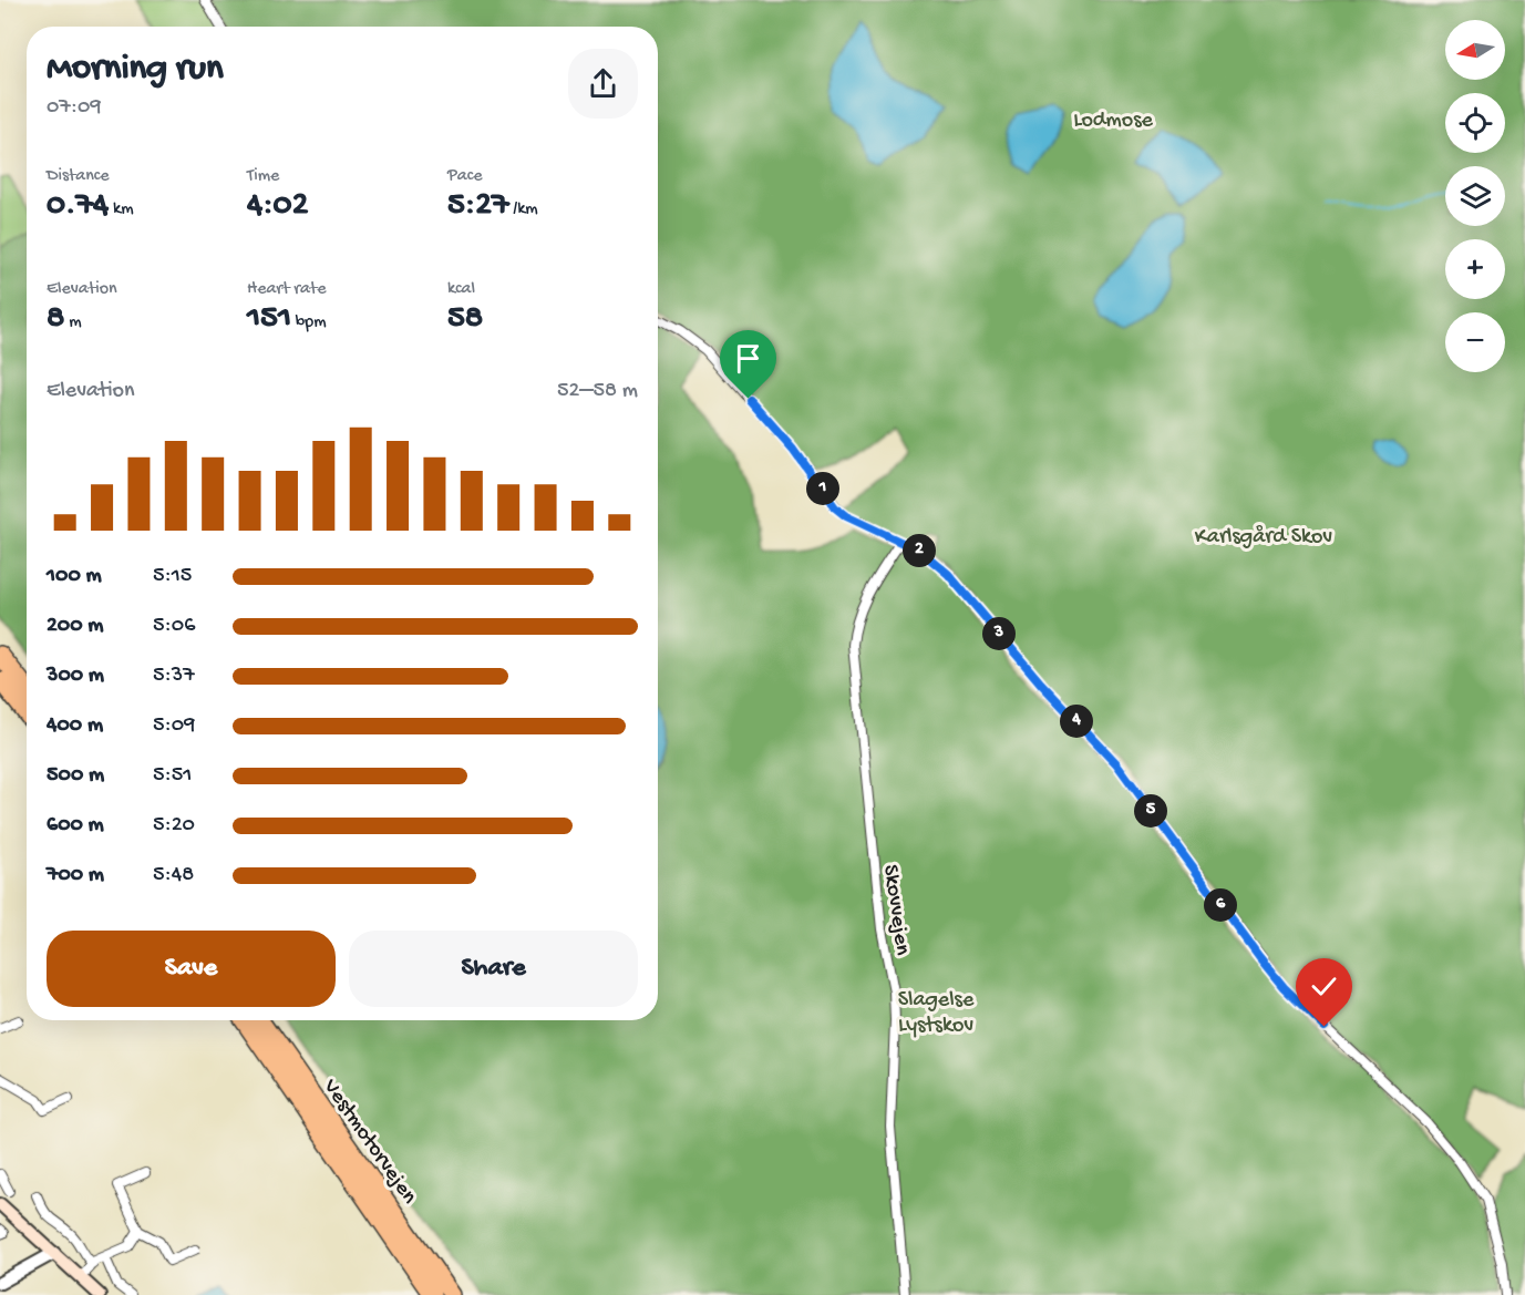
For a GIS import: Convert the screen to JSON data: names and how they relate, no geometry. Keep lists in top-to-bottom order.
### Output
{
  "streets": {
    "highway": ["Vestmotorvejen"],
    "street": ["Skovvejen"]
  },
  "parks": ["Lodmose", "Karlsgård Skov", "Slagelse Lystskov"],
  "north": "left",
  "page": {
    "map_buttons": ["+", "−"],
    "heading": ["Morning run", "07:09"],
    "stats": [
      ["Distance", "0.74 km"],
      ["Time", "4:02"],
      ["Pace", "5:27 /km"],
      ["Elevation", "8 m"],
      ["Heart rate", "151 bpm"],
      ["kcal", "58"]
    ],
    "chart": ["Elevation", "52–58 m"],
    "pins": [
      "1",
      "2",
      "3",
      "4",
      "5",
      "6"
    ],
    "list": [
      {
        "name": "100 m",
        "note": "5:15"
      },
      {
        "name": "200 m",
        "note": "5:06"
      },
      {
        "name": "300 m",
        "note": "5:37"
      },
      {
        "name": "400 m",
        "note": "5:09"
      },
      {
        "name": "500 m",
        "note": "5:51"
      },
      {
        "name": "600 m",
        "note": "5:20"
      },
      {
        "name": "700 m",
        "note": "5:48"
      }
    ],
    "buttons": ["Save", "Share"]
  }
}
